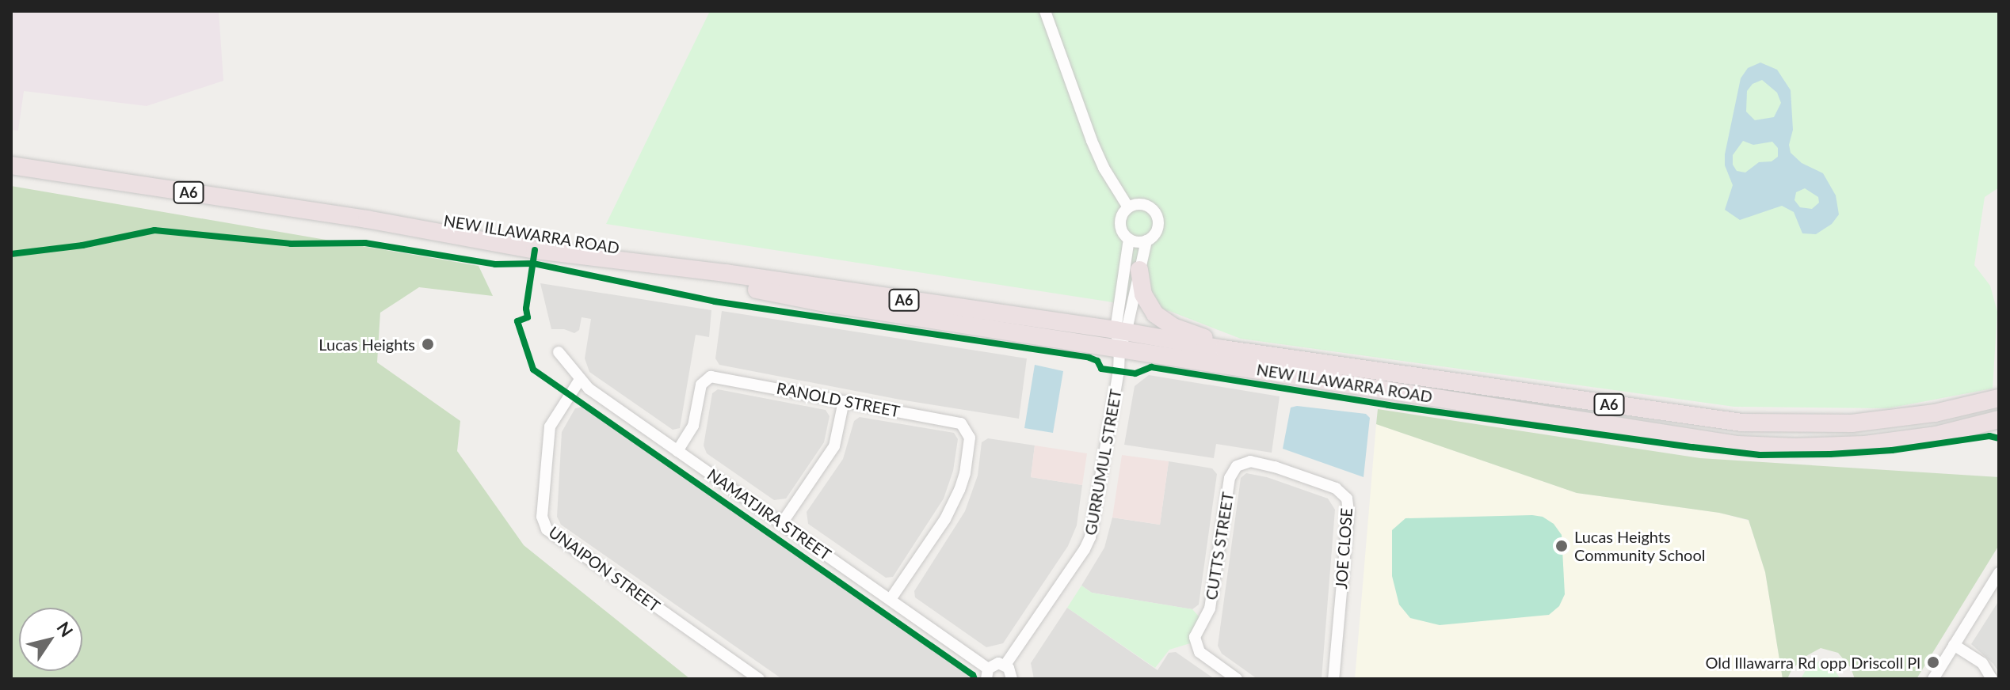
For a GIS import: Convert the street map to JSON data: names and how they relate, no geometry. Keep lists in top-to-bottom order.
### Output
{
  "streets": {
    "highway": ["A6", "NEW ILLAWARRA ROAD"],
    "street": [
      "RANOLD STREET",
      "GURRUMUL STREET",
      "NAMATJIRA STREET",
      "CUTTS STREET",
      "JOE CLOSE",
      "UNAIPON STREET"
    ]
  },
  "crossings": [
    ["NEW ILLAWARRA ROAD", "GURRUMUL STREET"],
    ["RANOLD STREET", "NAMATJIRA STREET"],
    ["NAMATJIRA STREET", "UNAIPON STREET"],
    ["CUTTS STREET", "JOE CLOSE"]
  ],
  "places": ["Lucas Heights", "Lucas Heights Community School", "Old Illawarra Rd opp Driscoll Pl"],
  "north": "top right"
}
